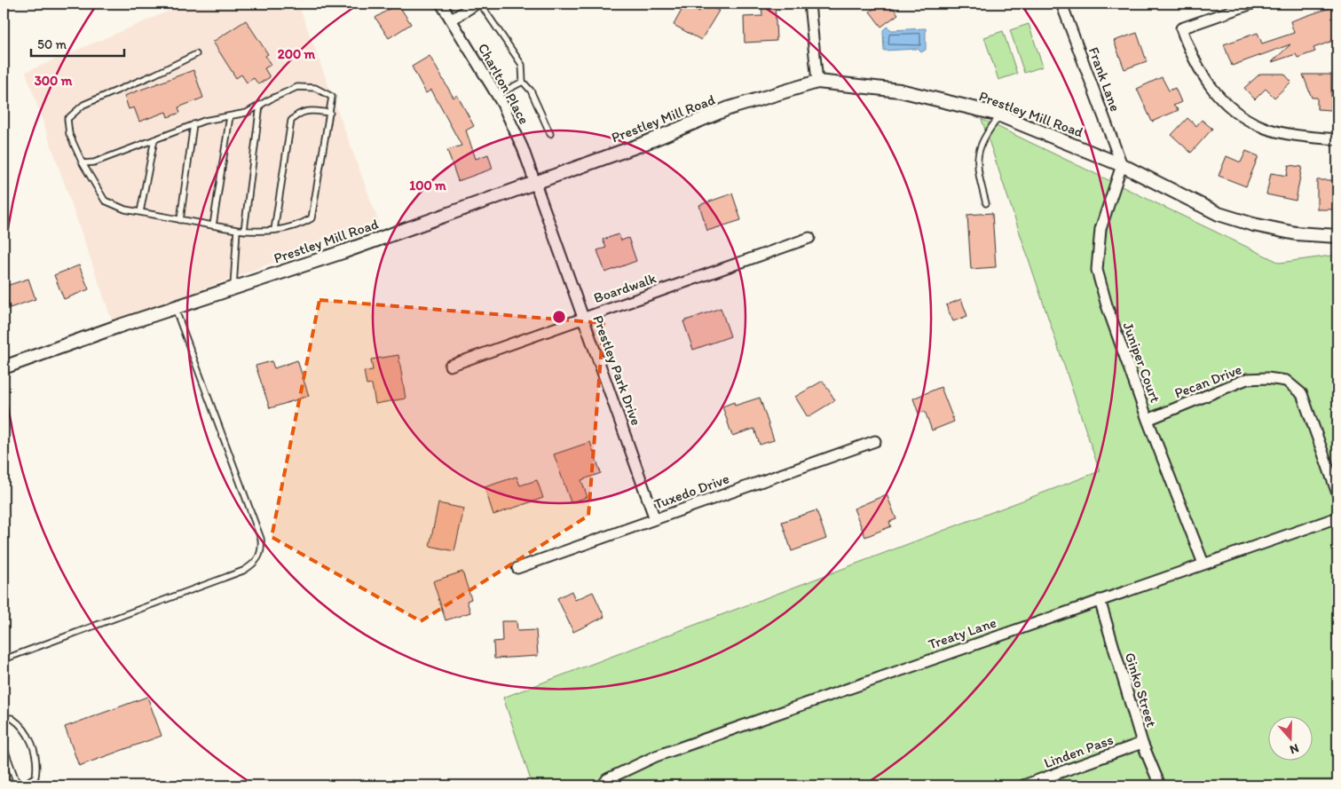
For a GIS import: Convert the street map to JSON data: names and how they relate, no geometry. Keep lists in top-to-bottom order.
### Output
{
  "streets": {
    "street": [
      "Frank Lane",
      "Charlton Place",
      "Prestley Mill Road",
      "Boardwalk",
      "Juniper Court",
      "Prestley Park Drive",
      "Pecan Drive",
      "Tuxedo Drive",
      "Treaty Lane",
      "Ginko Street",
      "Linden Pass"
    ]
  },
  "crossings": [
    ["Frank Lane", "Prestley Mill Road"],
    ["Frank Lane", "Juniper Court"],
    ["Charlton Place", "Prestley Mill Road"],
    ["Charlton Place", "Prestley Park Drive"],
    ["Prestley Mill Road", "Juniper Court"],
    ["Prestley Mill Road", "Prestley Park Drive"],
    ["Boardwalk", "Prestley Park Drive"],
    ["Juniper Court", "Pecan Drive"],
    ["Juniper Court", "Treaty Lane"],
    ["Prestley Park Drive", "Tuxedo Drive"],
    ["Treaty Lane", "Ginko Street"],
    ["Ginko Street", "Linden Pass"]
  ],
  "scale_bar": "50 m",
  "north": "bottom",
  "rings": ["200 m", "300 m", "100 m"]
}
